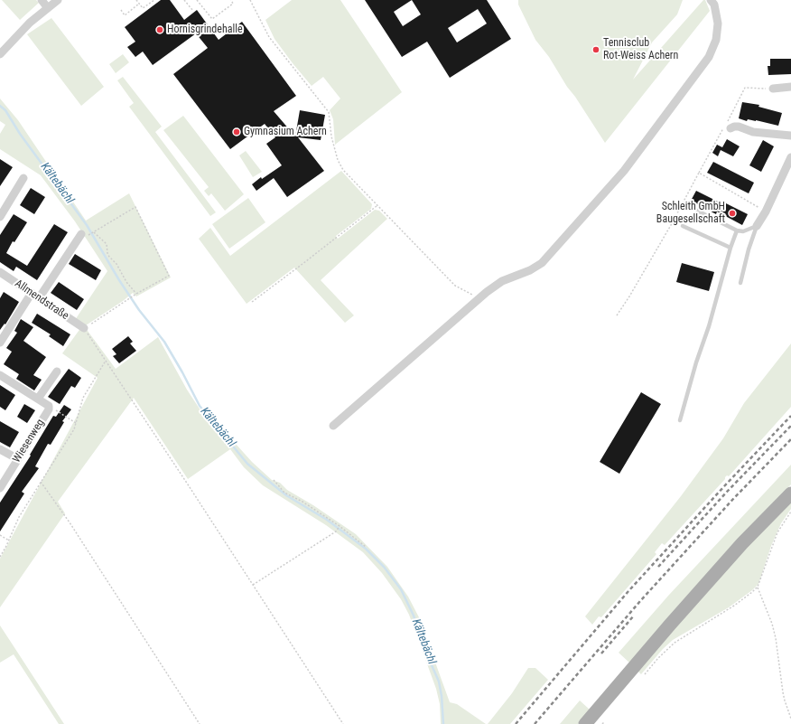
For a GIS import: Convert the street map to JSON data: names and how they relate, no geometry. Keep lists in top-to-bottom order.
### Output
{
  "streets": {
    "street": ["Allmendstraße", "Wiesenweg"]
  },
  "water": ["Kältebächl"],
  "places": [
    "Hornisgrindehalle",
    "Tennisclub Rot-Weiss Achern",
    "Gymnasium Achern",
    "Schleith GmbH Baugesellschaft"
  ]
}
